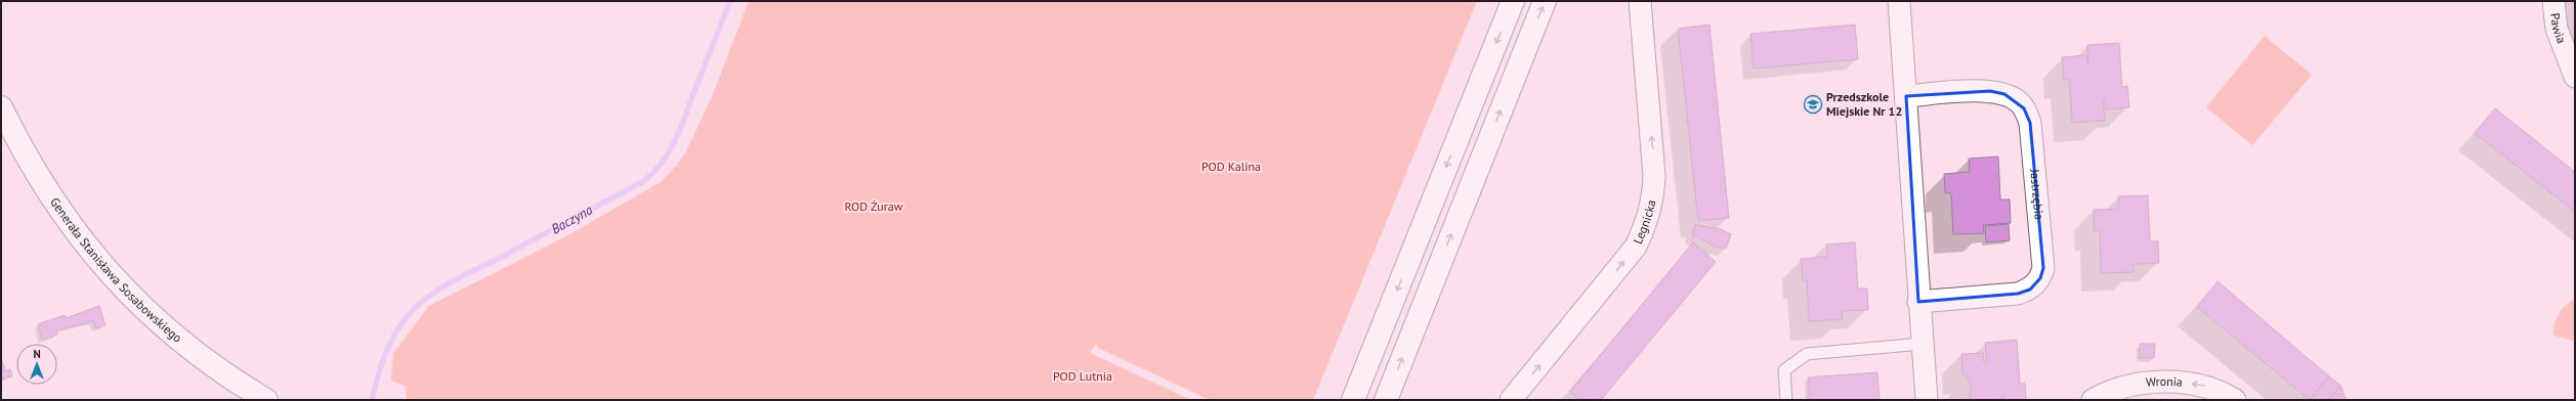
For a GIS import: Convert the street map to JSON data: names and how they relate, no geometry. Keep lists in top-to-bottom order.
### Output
{
  "streets": {
    "main road": ["Generała Stanisława Sosabowskiego"],
    "street": [
      "Pawia",
      "Jastrzębia",
      "Legnicka",
      "Wronia"
    ]
  },
  "one_way": ["Legnicka", "Wronia"],
  "water": ["Baczyna"],
  "parks": ["POD Kalina", "ROD Żuraw", "POD Lutnia"],
  "places": {
    "school or university": ["Przedszkole Miejskie Nr 12"]
  },
  "north": "top"
}
